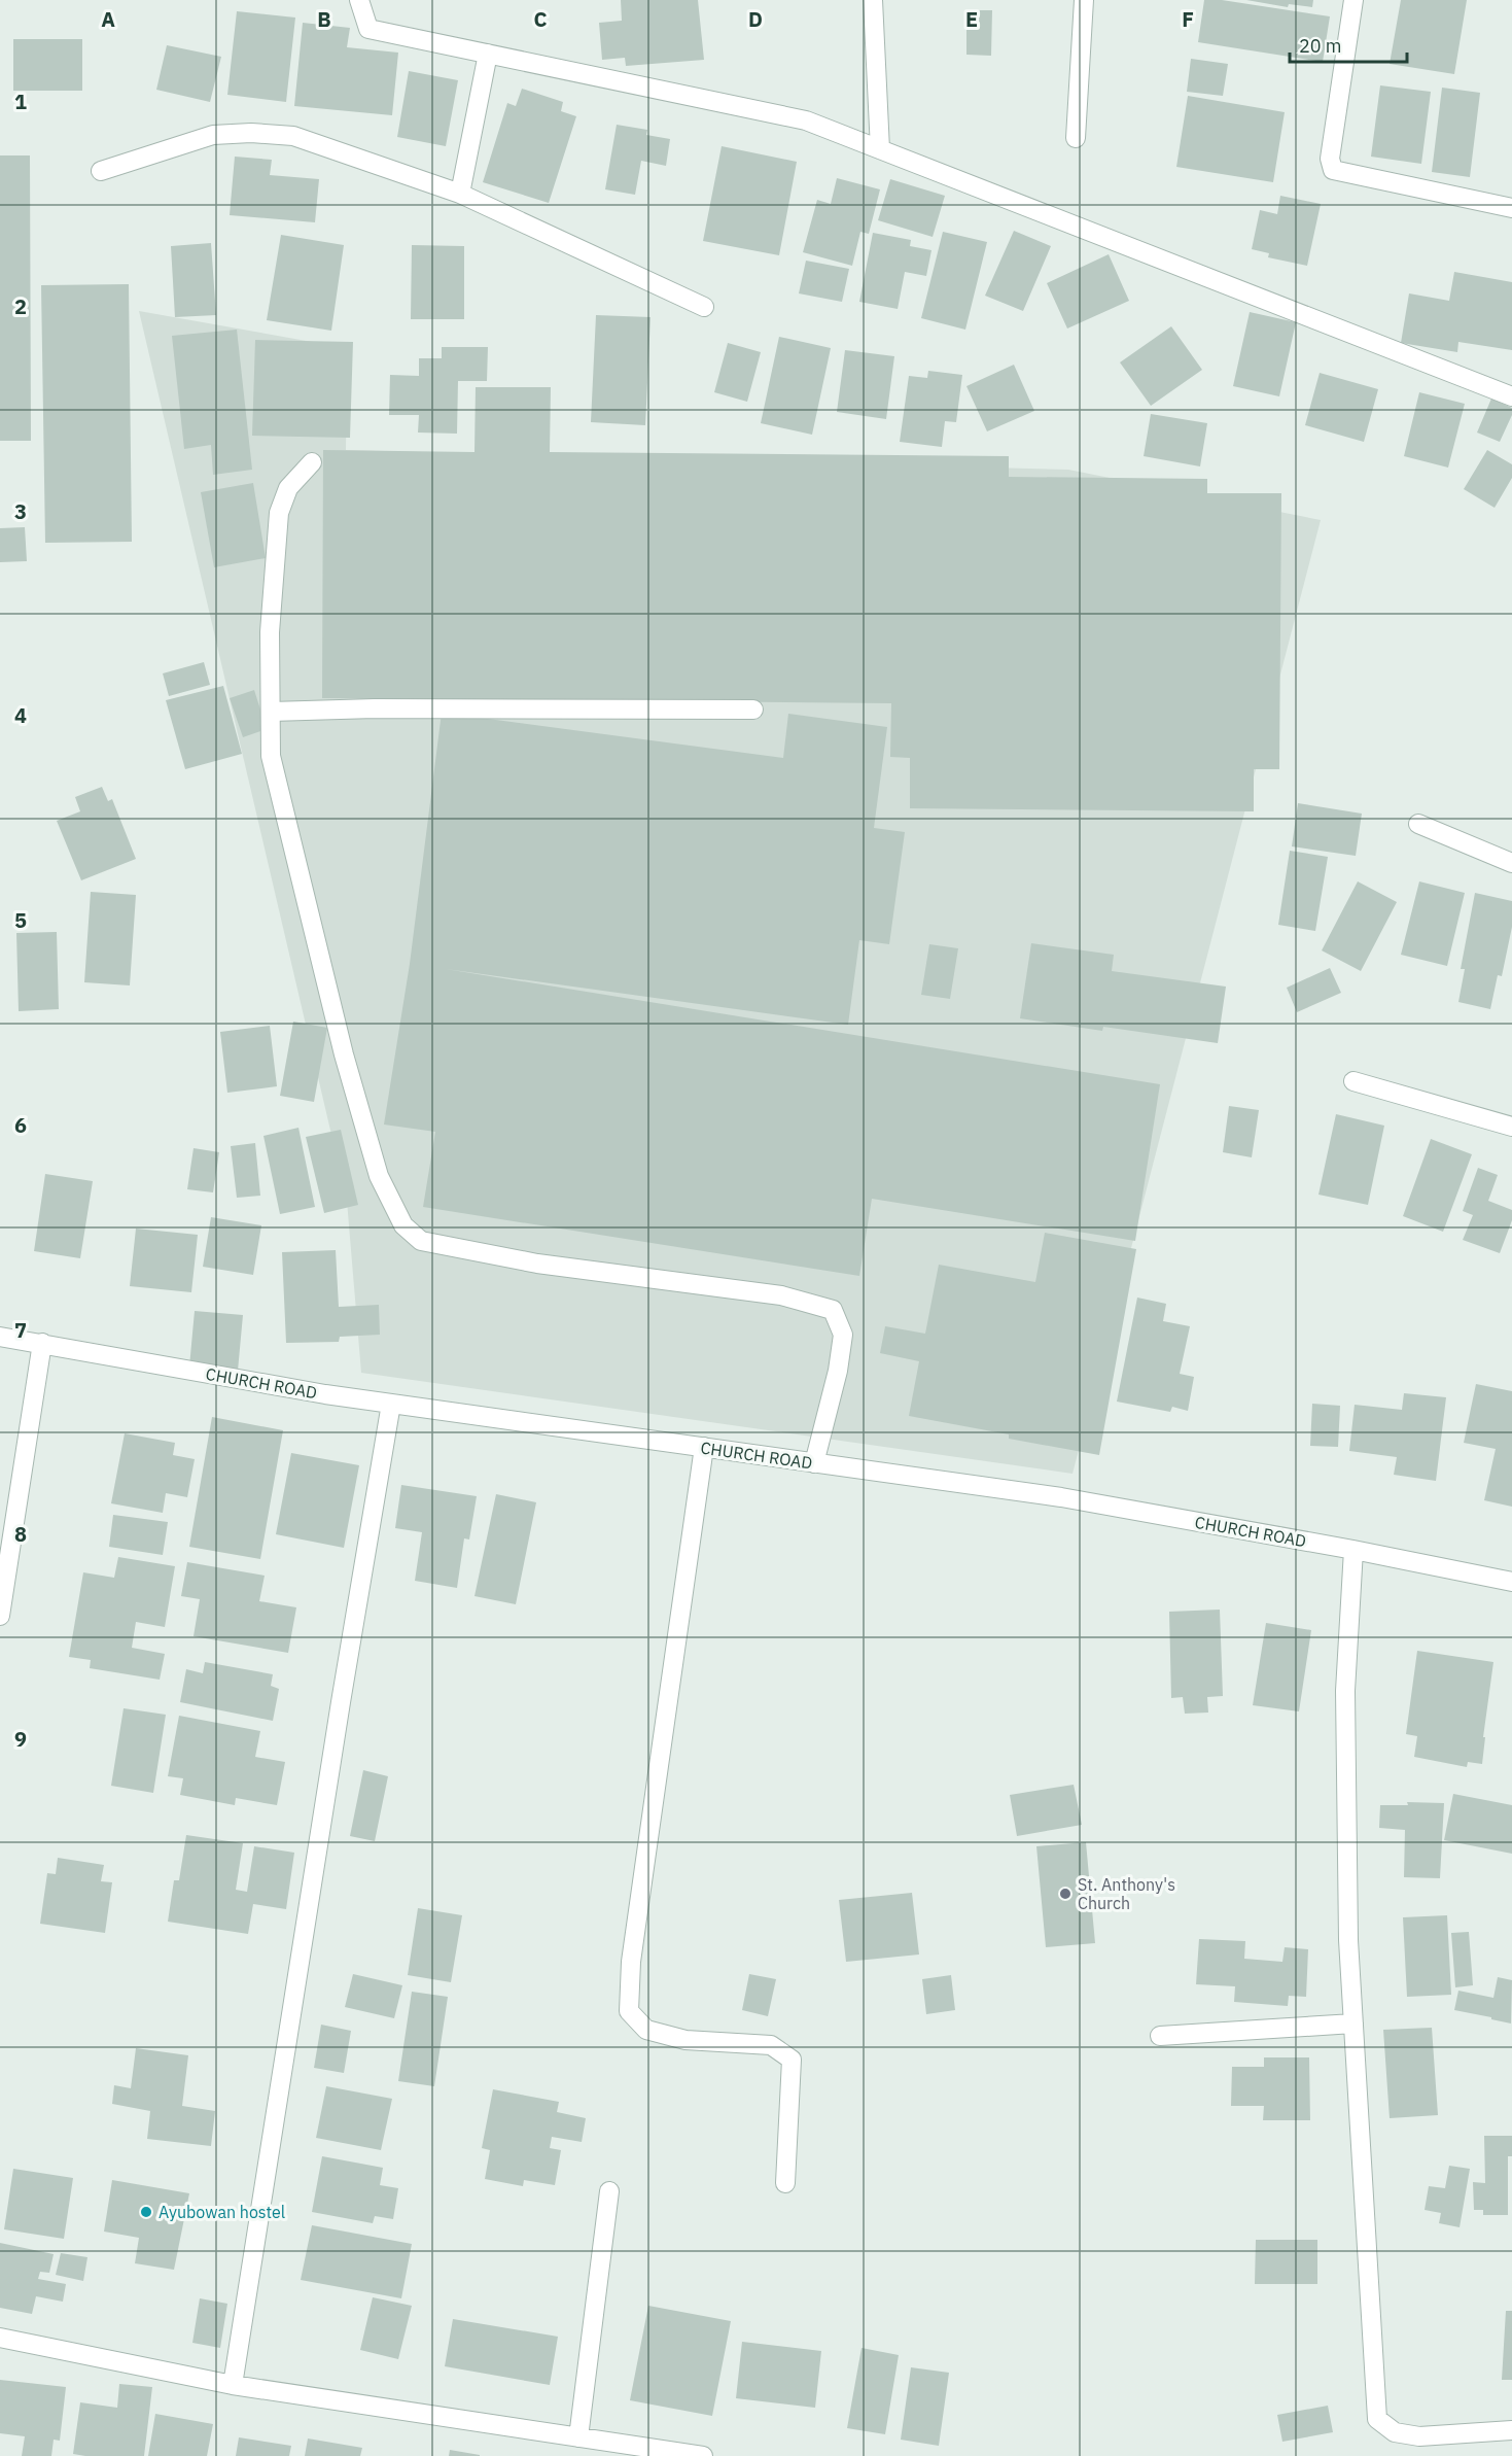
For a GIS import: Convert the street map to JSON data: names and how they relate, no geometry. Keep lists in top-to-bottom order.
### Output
{
  "streets": {
    "street": ["CHURCH ROAD"]
  },
  "places": ["St. Anthony's Church", "Ayubowan hostel"],
  "scale_bar": "20 m",
  "grid": {
    "columns": [
      "A",
      "B",
      "C",
      "D",
      "E",
      "F"
    ],
    "rows": [
      "1",
      "2",
      "3",
      "4",
      "5",
      "6",
      "7",
      "8",
      "9"
    ]
  }
}
